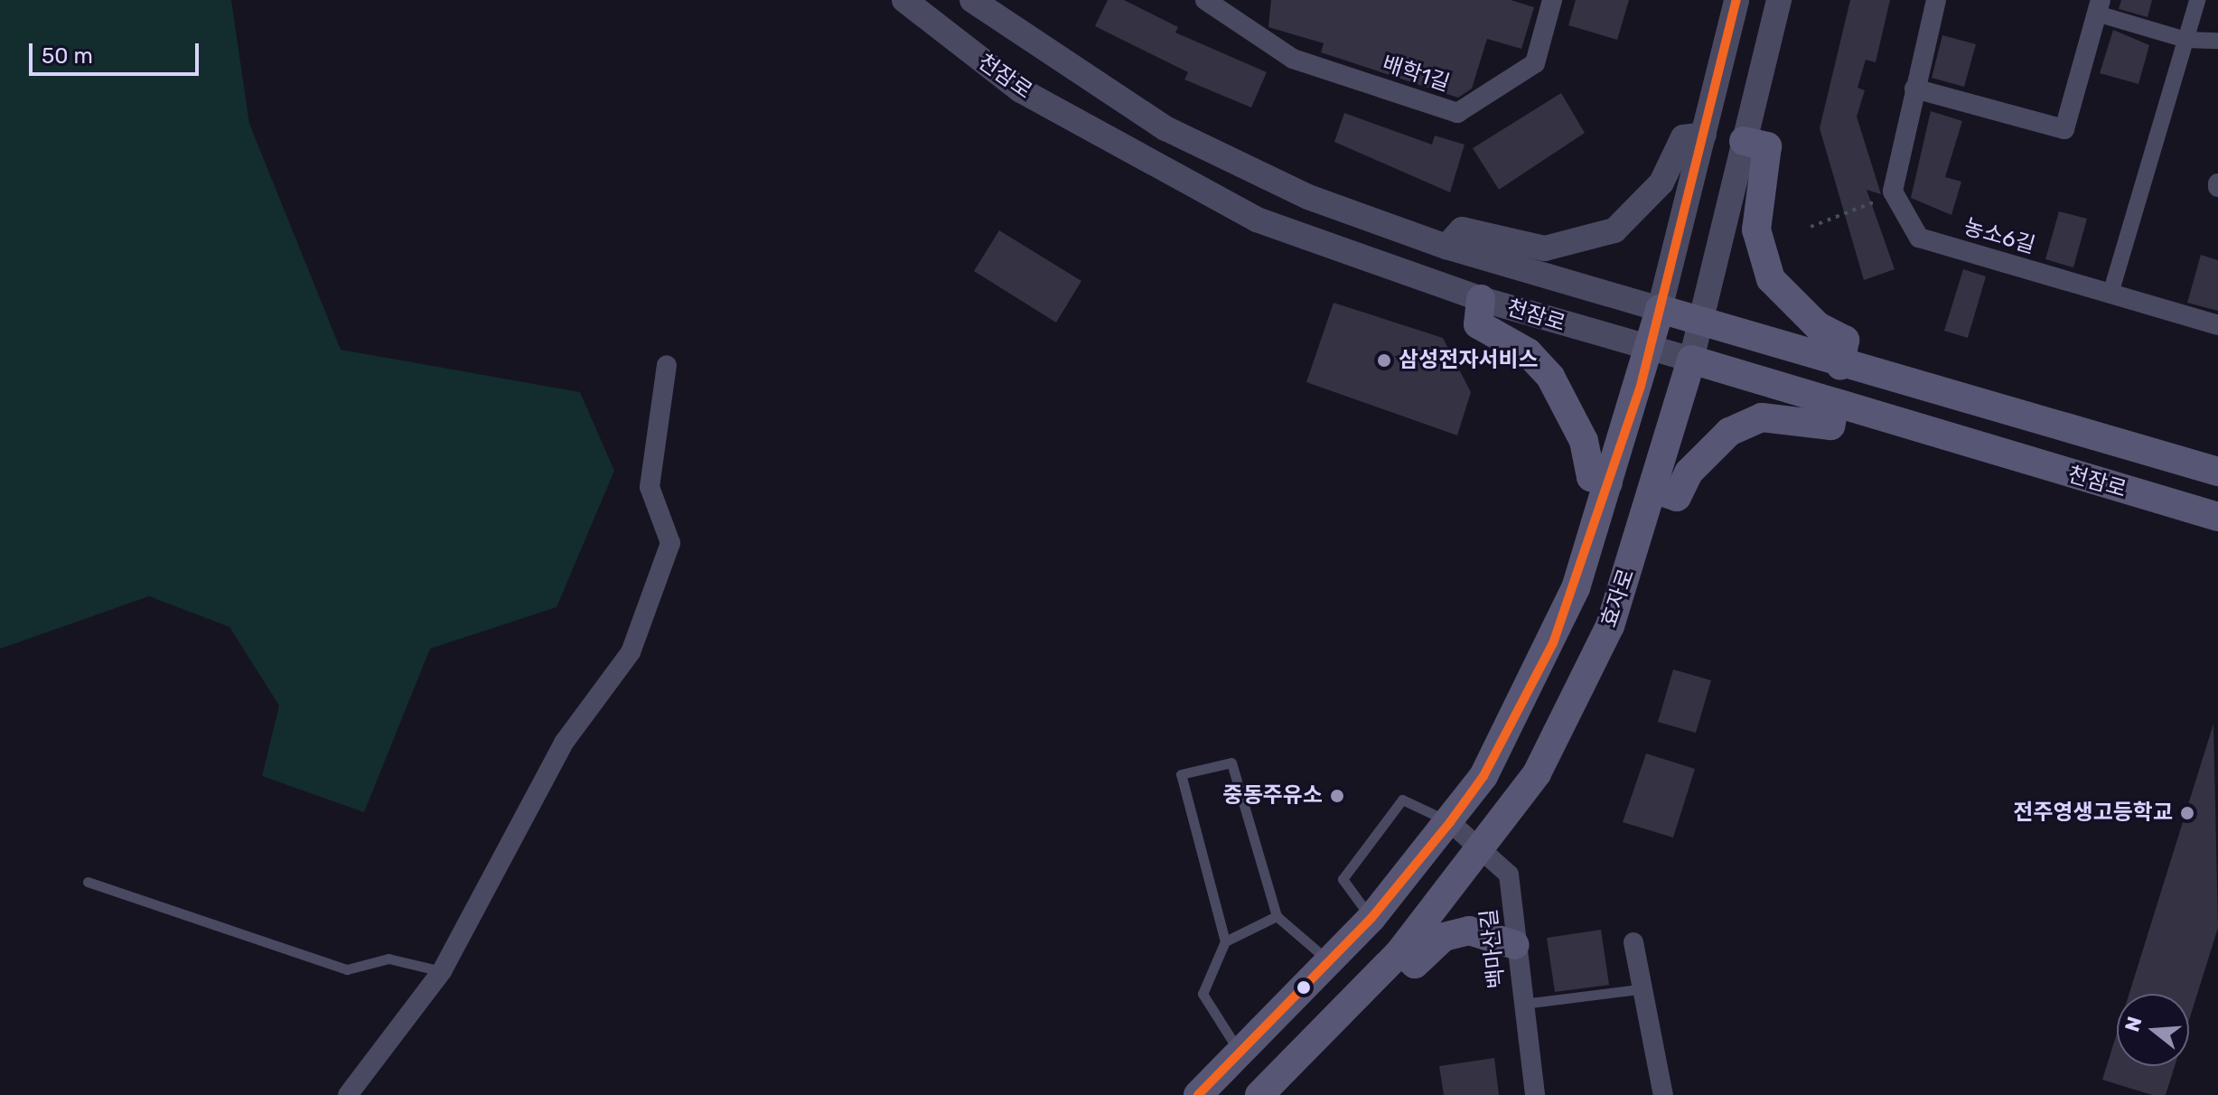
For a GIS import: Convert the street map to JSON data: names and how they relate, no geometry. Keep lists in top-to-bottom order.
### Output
{
  "streets": {
    "main road": ["천잠로", "효자로"],
    "street": ["배학1길", "농소6길", "백마산길"]
  },
  "crossings": [
    ["천잠로", "효자로"],
    ["효자로", "백마산길"]
  ],
  "places": ["삼성전자서비스", "중동주유소", "전주영생고등학교"],
  "scale_bar": "50 m",
  "north": "left"
}
